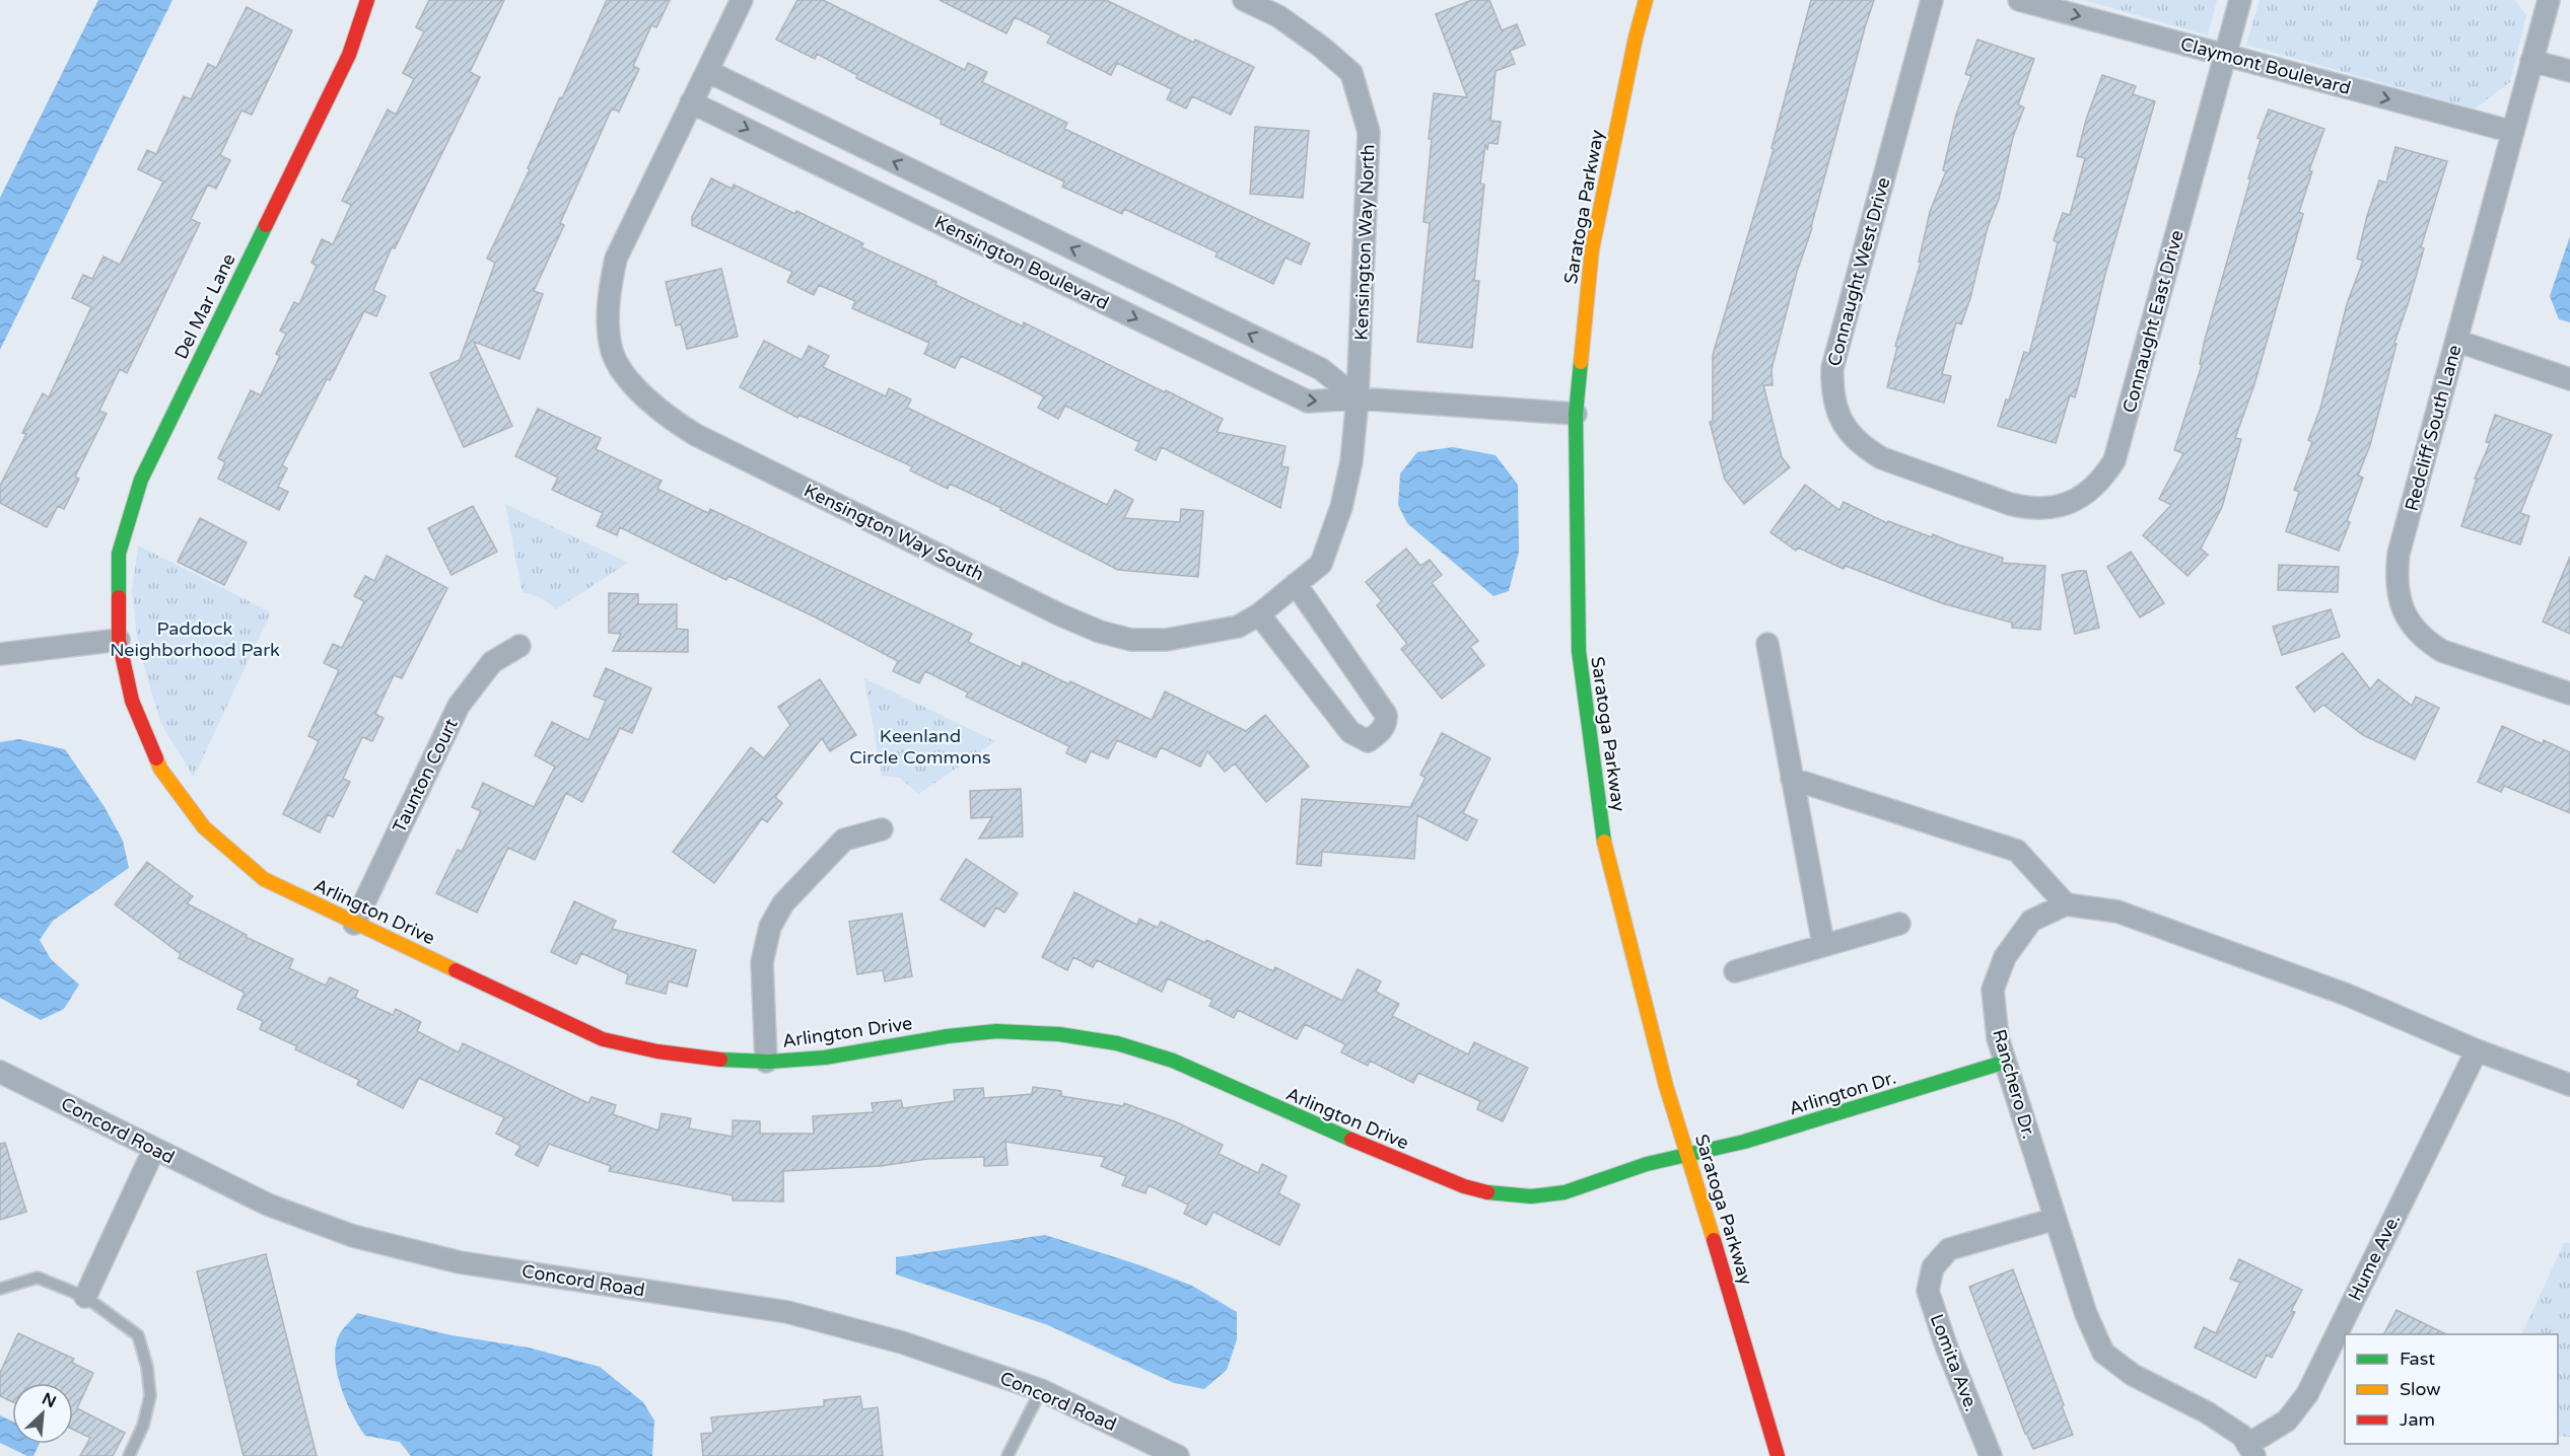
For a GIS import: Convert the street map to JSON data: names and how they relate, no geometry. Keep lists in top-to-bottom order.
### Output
{
  "streets": {
    "street": [
      "Claymont Boulevard",
      "Saratoga Parkway",
      "Kensington Way North",
      "Kensington Boulevard",
      "Connaught West Drive",
      "Del Mar Lane",
      "Connaught East Drive",
      "Redcliff South Lane",
      "Kensington Way South",
      "Taunton Court",
      "Arlington Drive",
      "Ranchero Dr.",
      "Arlington Dr.",
      "Concord Road",
      "Hume Ave.",
      "Lomita Ave."
    ]
  },
  "crossings": [
    ["Claymont Boulevard", "Connaught East Drive"],
    ["Claymont Boulevard", "Redcliff South Lane"],
    ["Saratoga Parkway", "Kensington Boulevard"],
    ["Saratoga Parkway", "Arlington Drive"],
    ["Saratoga Parkway", "Arlington Dr."],
    ["Kensington Way North", "Kensington Boulevard"],
    ["Kensington Way North", "Kensington Way South"],
    ["Kensington Boulevard", "Kensington Way South"],
    ["Connaught West Drive", "Connaught East Drive"],
    ["Del Mar Lane", "Arlington Drive"],
    ["Taunton Court", "Arlington Drive"],
    ["Arlington Drive", "Arlington Dr."],
    ["Ranchero Dr.", "Arlington Dr."],
    ["Ranchero Dr.", "Hume Ave."],
    ["Ranchero Dr.", "Lomita Ave."]
  ],
  "one_way": ["Claymont Boulevard"],
  "parks": ["Paddock Neighborhood Park", "Keenland Circle Commons"],
  "legend": ["Fast", "Slow", "Jam"],
  "north": "top right"
}
